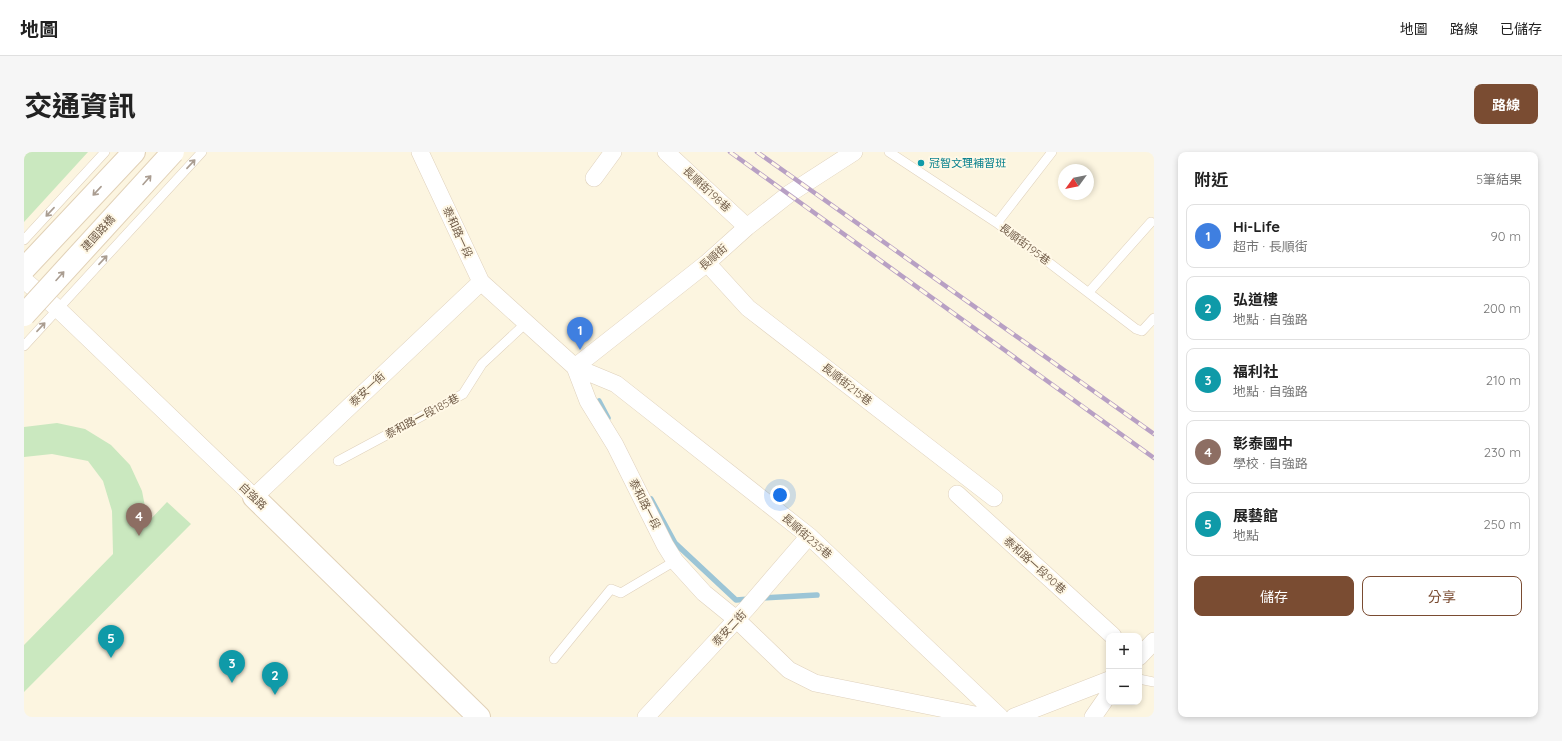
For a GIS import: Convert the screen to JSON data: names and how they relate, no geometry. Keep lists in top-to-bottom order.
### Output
{
  "streets": {
    "street": [
      "長順街198巷",
      "泰和路一段",
      "建國路橋",
      "長順街",
      "長順街215巷",
      "泰安一街",
      "自強路",
      "長順街235巷",
      "泰和路一段90巷",
      "泰安二街"
    ],
    "lane": ["長順街195巷", "泰和路一段185巷"]
  },
  "crossings": [
    ["長順街198巷", "長順街"],
    ["泰和路一段", "長順街"],
    ["泰和路一段", "泰安一街"],
    ["泰和路一段", "泰和路一段185巷"],
    ["泰和路一段", "長順街235巷"],
    ["泰和路一段", "泰安二街"],
    ["長順街", "長順街215巷"],
    ["長順街", "長順街235巷"],
    ["泰安一街", "自強路"],
    ["長順街235巷", "泰安二街"]
  ],
  "places": ["冠智文理補習班"],
  "north": "bottom left",
  "page": {
    "header": "地圖",
    "nav": ["地圖", "路線", "已儲存"],
    "title": "交通資訊",
    "buttons": [
      "路線",
      ["儲存", "分享"]
    ],
    "heading": ["附近", "5筆結果"],
    "list": [
      {
        "mark": "1",
        "name": "Hi-Life",
        "note": "超市 · 長順街",
        "value": "90 m"
      },
      {
        "mark": "2",
        "name": "弘道樓",
        "note": "地點 · 自強路",
        "value": "200 m"
      },
      {
        "mark": "3",
        "name": "福利社",
        "note": "地點 · 自強路",
        "value": "210 m"
      },
      {
        "mark": "4",
        "name": "彰泰國中",
        "note": "學校 · 自強路",
        "value": "230 m"
      },
      {
        "mark": "5",
        "name": "展藝館",
        "note": "地點",
        "value": "250 m"
      }
    ],
    "pins": [
      "1",
      "4",
      "5",
      "3",
      "2"
    ],
    "map_buttons": ["+", "−"]
  }
}
